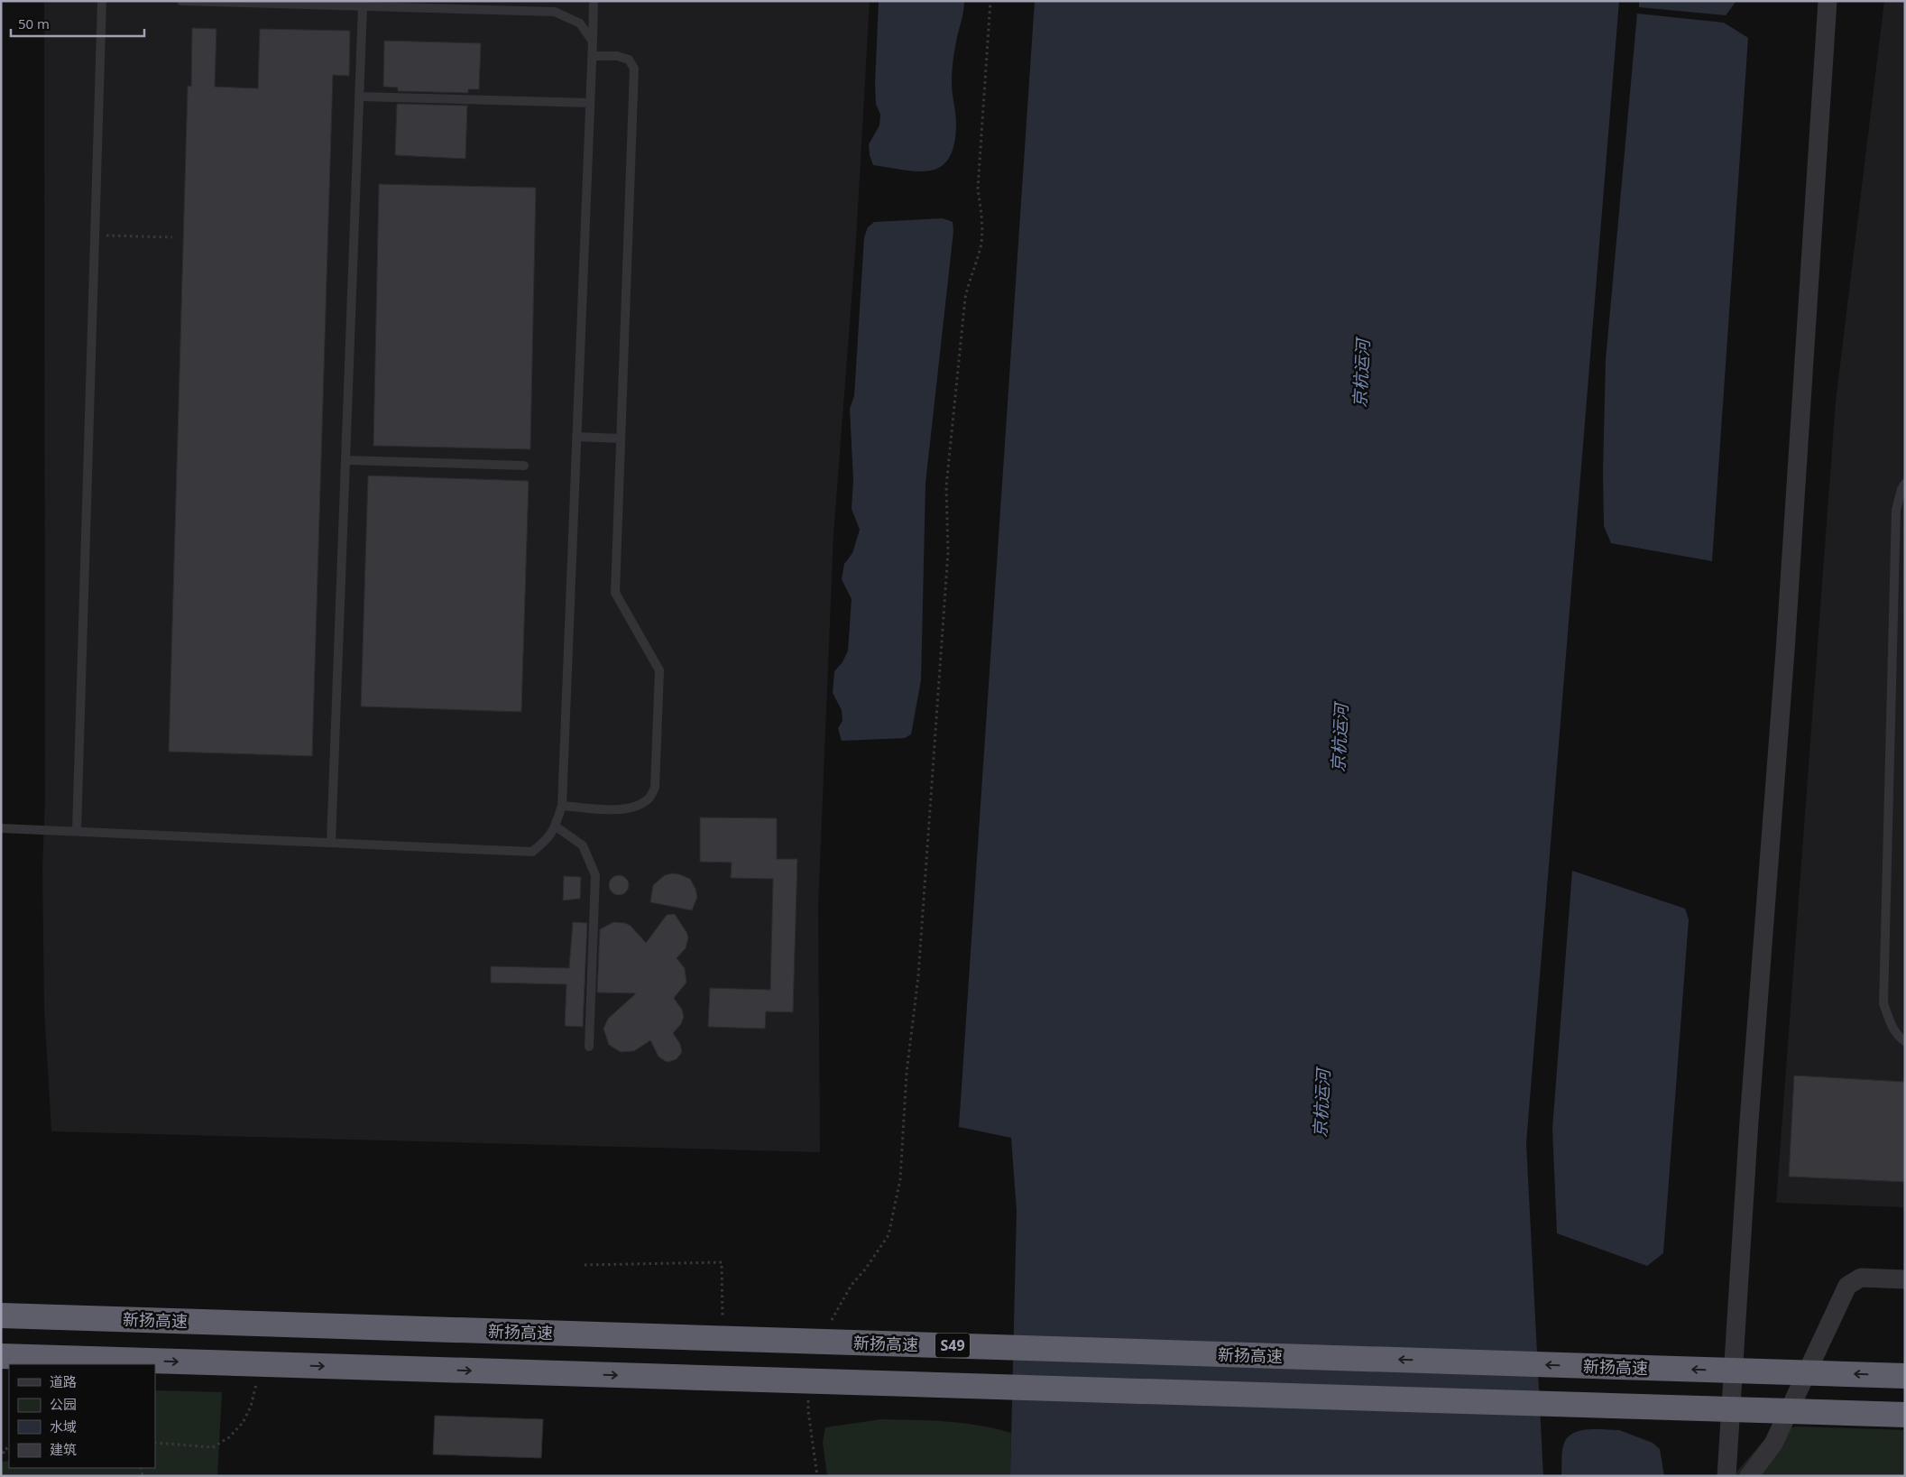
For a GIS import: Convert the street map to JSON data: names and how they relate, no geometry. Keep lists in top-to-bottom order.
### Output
{
  "streets": {
    "highway": ["新扬高速", "S49"]
  },
  "water": ["京杭运河"],
  "legend": [
    "道路",
    "公园",
    "水域",
    "建筑"
  ],
  "scale_bar": "50 m"
}
